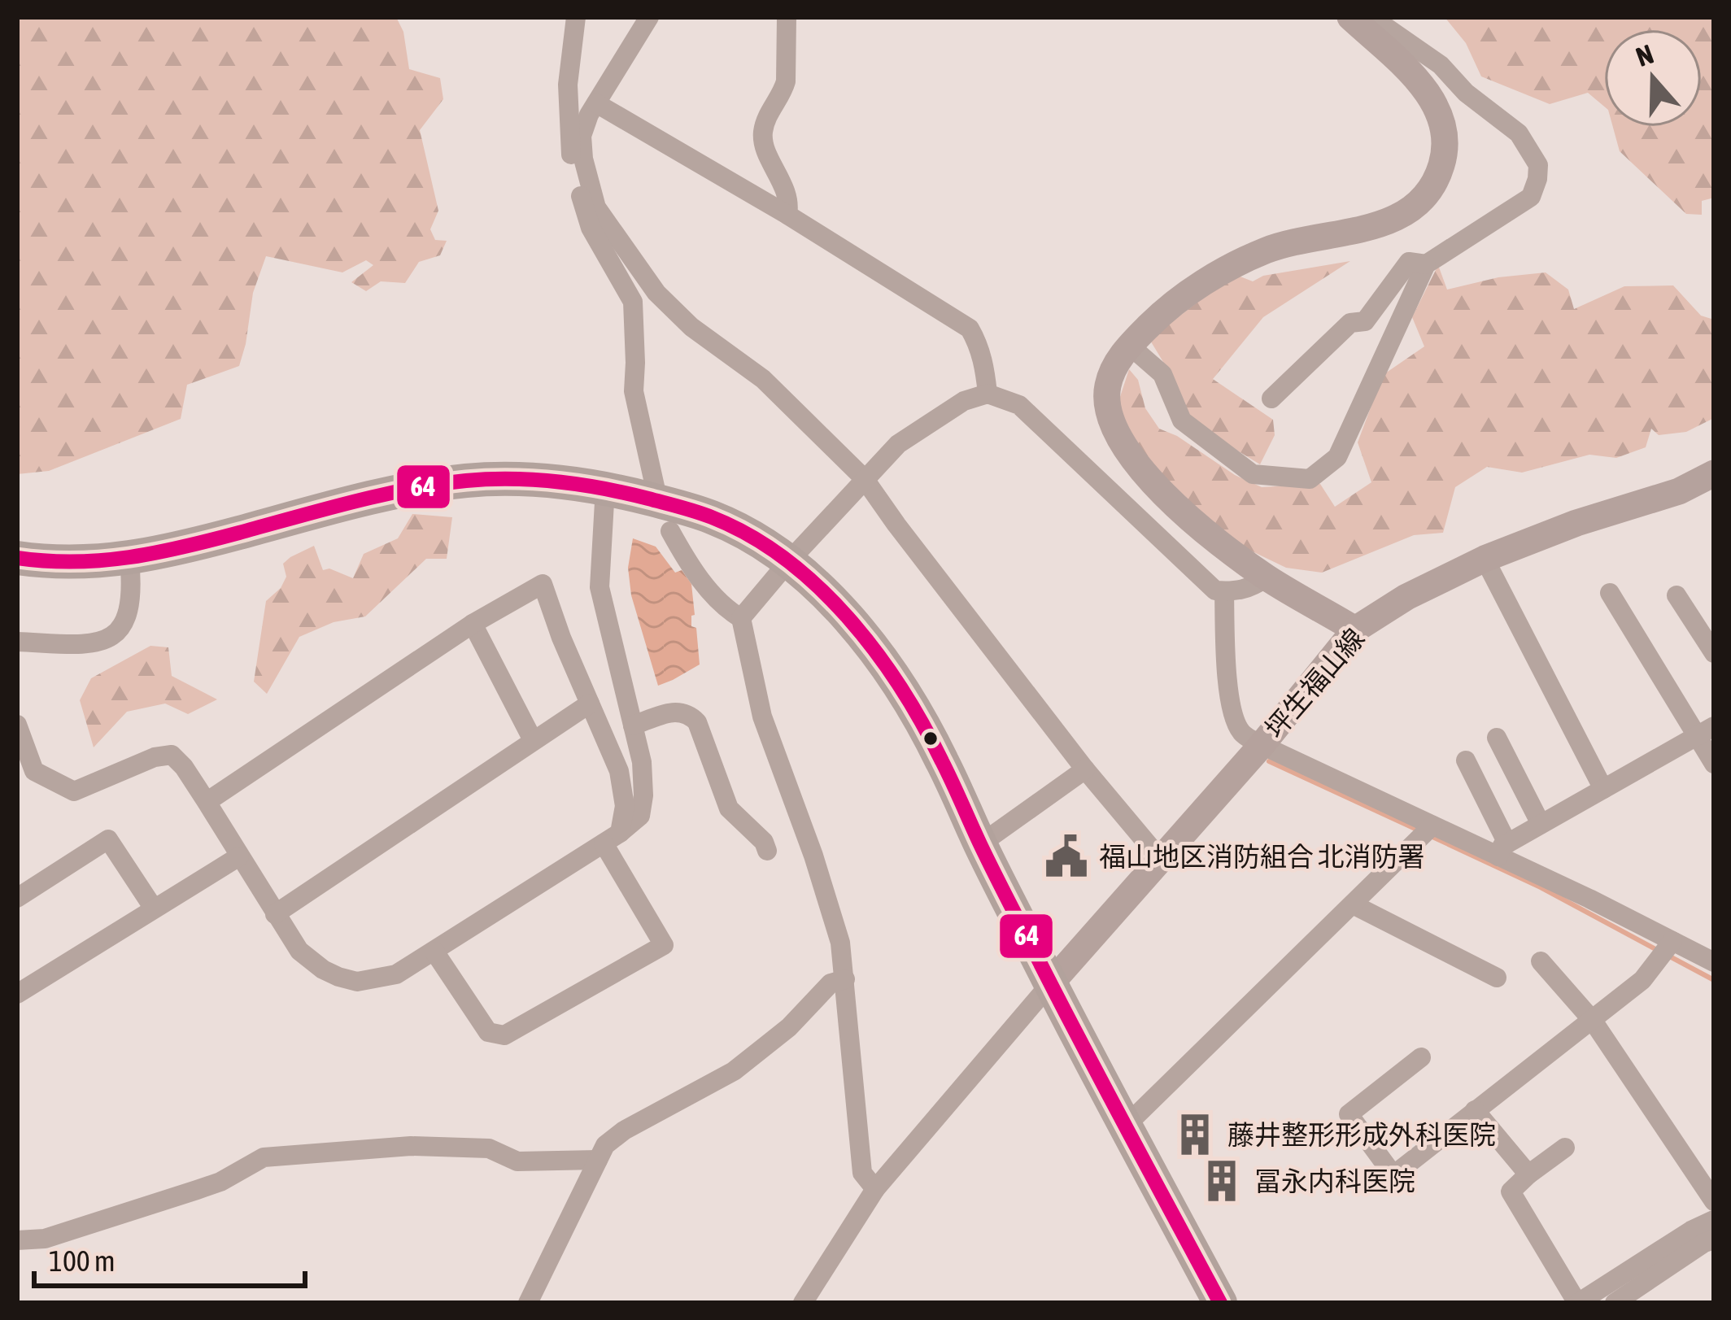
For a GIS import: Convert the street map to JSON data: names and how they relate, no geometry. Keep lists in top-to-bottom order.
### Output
{
  "streets": {
    "street": ["坪生福山線"]
  },
  "places": {
    "public building": ["福山地区消防組合 北消防署"],
    "building": ["藤井整形形成外科医院", "冨永内科医院"]
  },
  "lines": ["transit line 64"],
  "scale_bar": "100 m",
  "north": "top"
}
